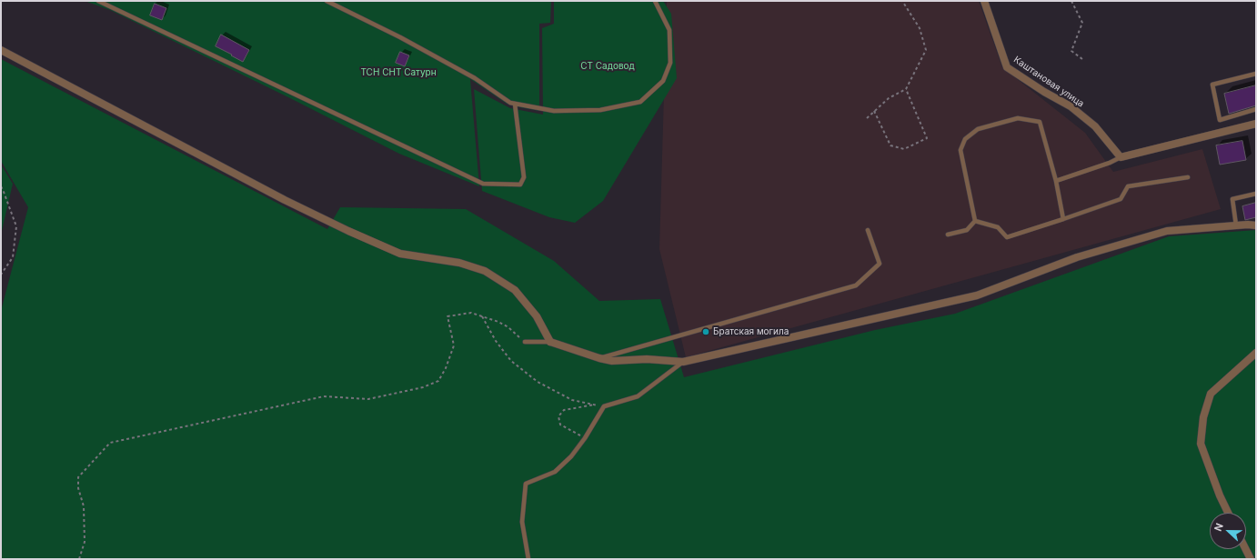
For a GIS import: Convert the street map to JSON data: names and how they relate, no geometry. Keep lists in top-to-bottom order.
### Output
{
  "streets": {
    "street": ["Каштановая улица"]
  },
  "parks": ["СТ Садовод", "ТСН СНТ Сатурн"],
  "places": ["Братская могила"],
  "north": "left"
}
